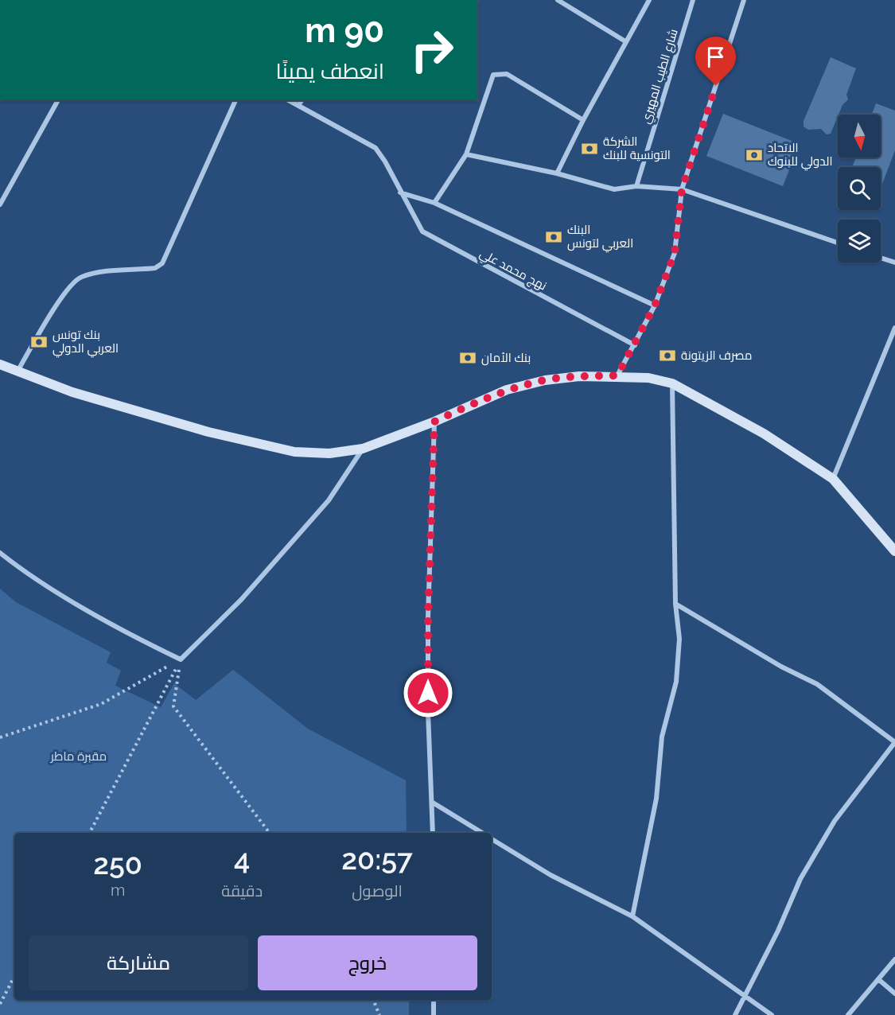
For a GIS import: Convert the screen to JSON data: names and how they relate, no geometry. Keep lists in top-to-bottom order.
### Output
{
  "streets": {
    "street": ["شارع الطيب المهيري", "نهج محمد علي"]
  },
  "parks": ["مقبرة ماطر"],
  "places": {
    "bank": [
      "الشركة التونسية للبنك",
      "الاتحاد الدولي للبنوك",
      "البنك العربي لتونس",
      "بنك تونس العربي الدولي",
      "مصرف الزيتونة",
      "بنك الأمان"
    ]
  },
  "north": "bottom",
  "page": {
    "turn": ["90 m", "انعطف يمينًا"],
    "eta": [
      "20:57",
      "الوصول",
      "4",
      "دقيقة",
      "250",
      "m"
    ],
    "buttons": ["خروج", "مشاركة"]
  }
}
